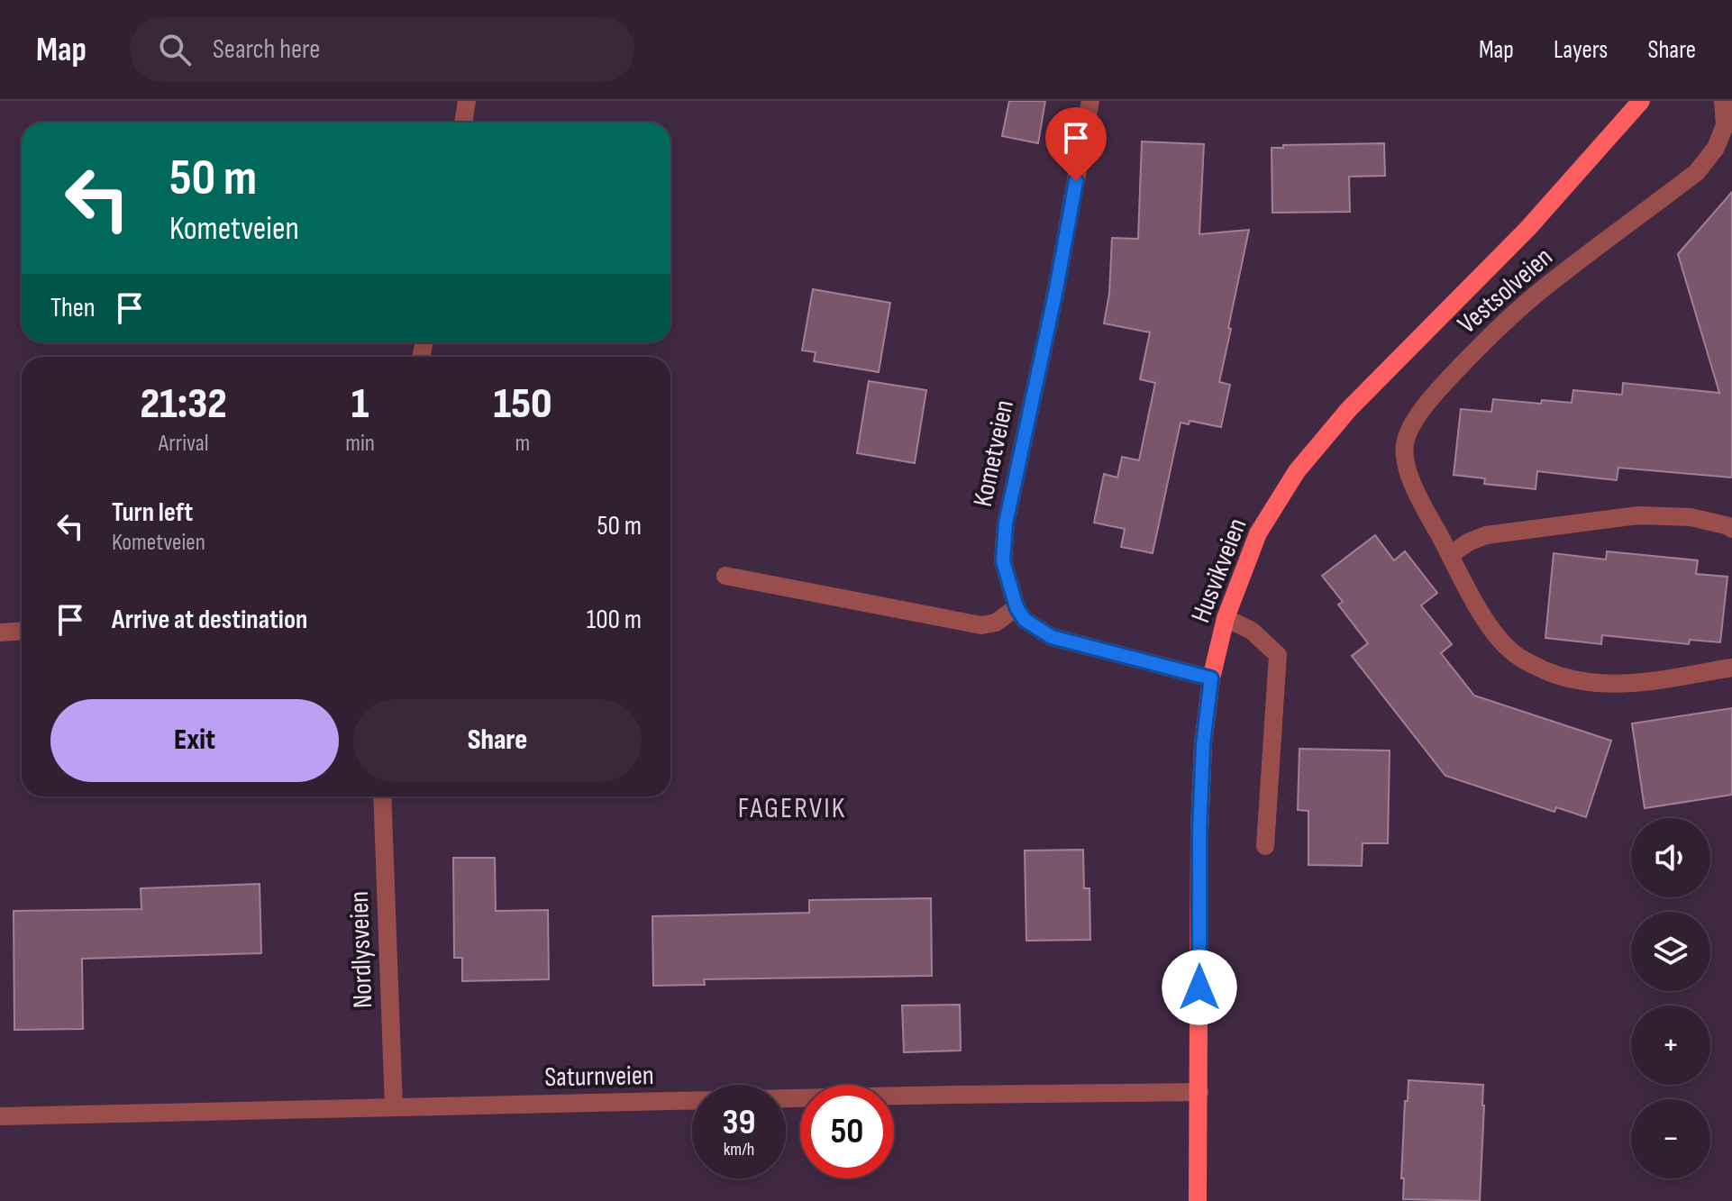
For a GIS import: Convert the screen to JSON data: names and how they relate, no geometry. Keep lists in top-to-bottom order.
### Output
{
  "streets": {
    "main road": ["Husvikveien"],
    "street": [
      "Vestsolveien",
      "Kometveien",
      "Nordlysveien",
      "Saturnveien"
    ]
  },
  "crossings": [
    ["Husvikveien", "Saturnveien"],
    ["Nordlysveien", "Saturnveien"]
  ],
  "districts": ["FAGERVIK"],
  "page": {
    "header": "Map",
    "search": "Search here",
    "nav": ["Map", "Layers", "Share"],
    "turn": ["50 m", "Kometveien"],
    "then": "Then",
    "eta": [
      "21:32",
      "Arrival",
      "1",
      "min",
      "150",
      "m"
    ],
    "list": [
      {
        "name": "Turn left",
        "note": "Kometveien",
        "value": "50 m"
      },
      {
        "name": "Arrive at destination",
        "value": "100 m"
      }
    ],
    "buttons": ["Exit", "Share"],
    "map_buttons": ["+", "−"],
    "speed": "39 km/h",
    "limit": "50"
  }
}
